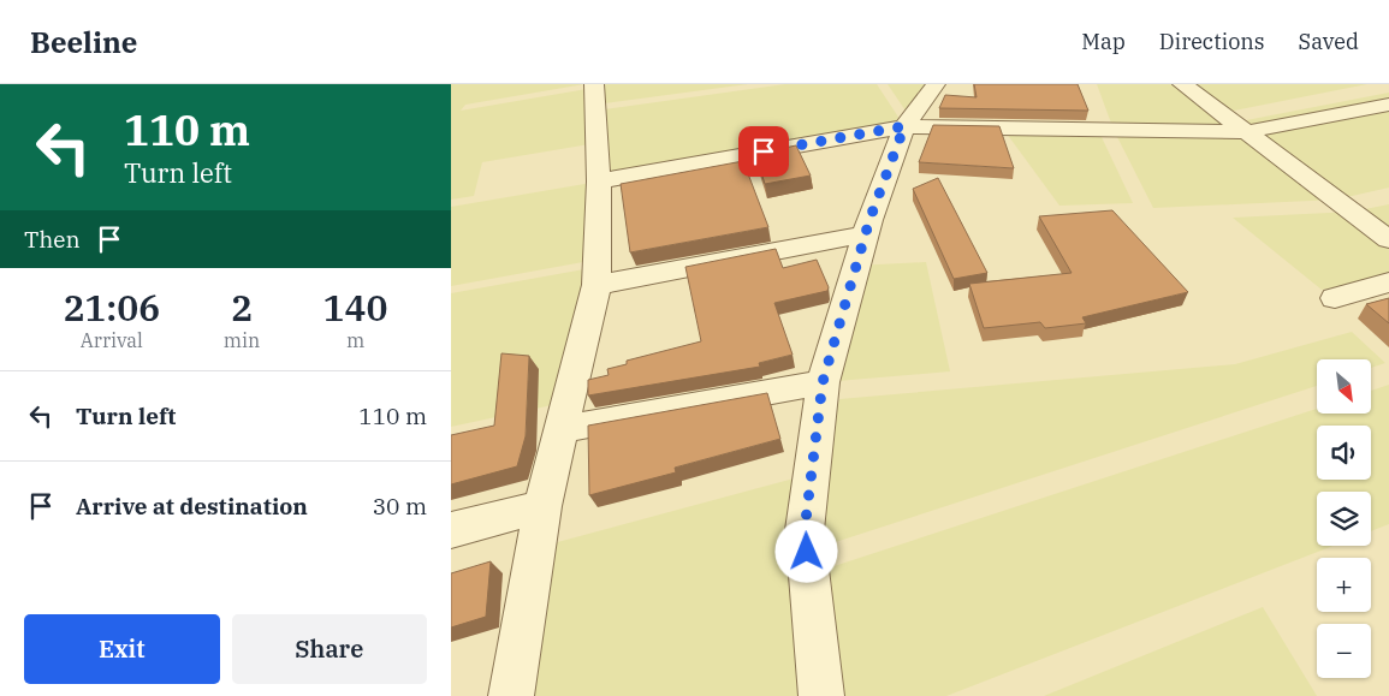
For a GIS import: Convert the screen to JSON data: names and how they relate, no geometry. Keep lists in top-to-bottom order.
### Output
{
  "north": "bottom right",
  "page": {
    "header": "Beeline",
    "nav": ["Map", "Directions", "Saved"],
    "turn": ["110 m", "Turn left"],
    "then": "Then",
    "eta": [
      "21:06",
      "Arrival",
      "2",
      "min",
      "140",
      "m"
    ],
    "map_buttons": ["+", "−"],
    "list": [
      {
        "name": "Turn left",
        "value": "110 m"
      },
      {
        "name": "Arrive at destination",
        "value": "30 m"
      }
    ],
    "buttons": ["Exit", "Share"]
  }
}
